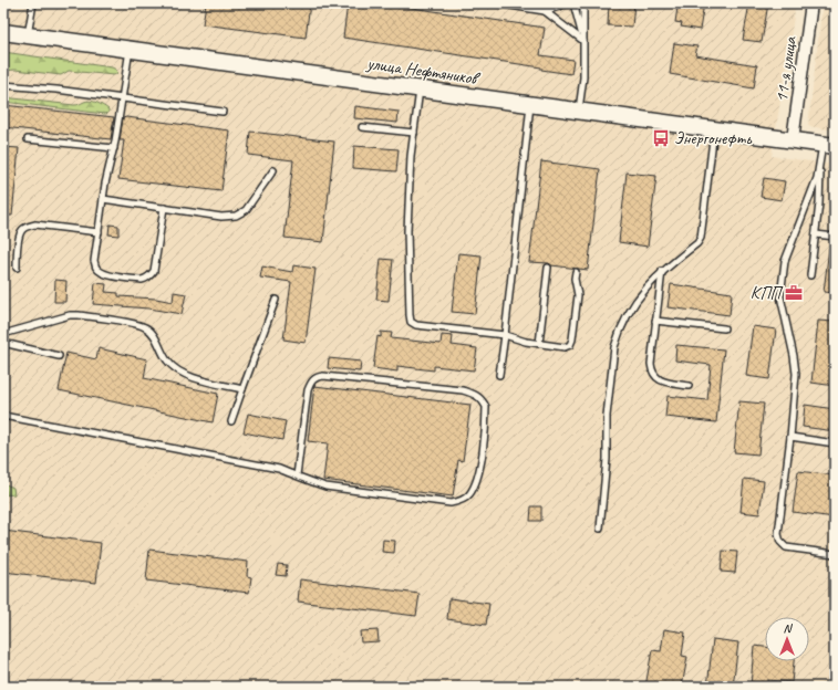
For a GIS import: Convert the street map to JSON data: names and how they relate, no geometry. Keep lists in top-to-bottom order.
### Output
{
  "streets": {
    "street": ["11-я улица", "улица Нефтяников"]
  },
  "crossings": [
    ["11-я улица", "улица Нефтяников"]
  ],
  "places": {
    "bus stop": ["Энергонефть"],
    "office": ["КПП"]
  },
  "north": "top"
}
